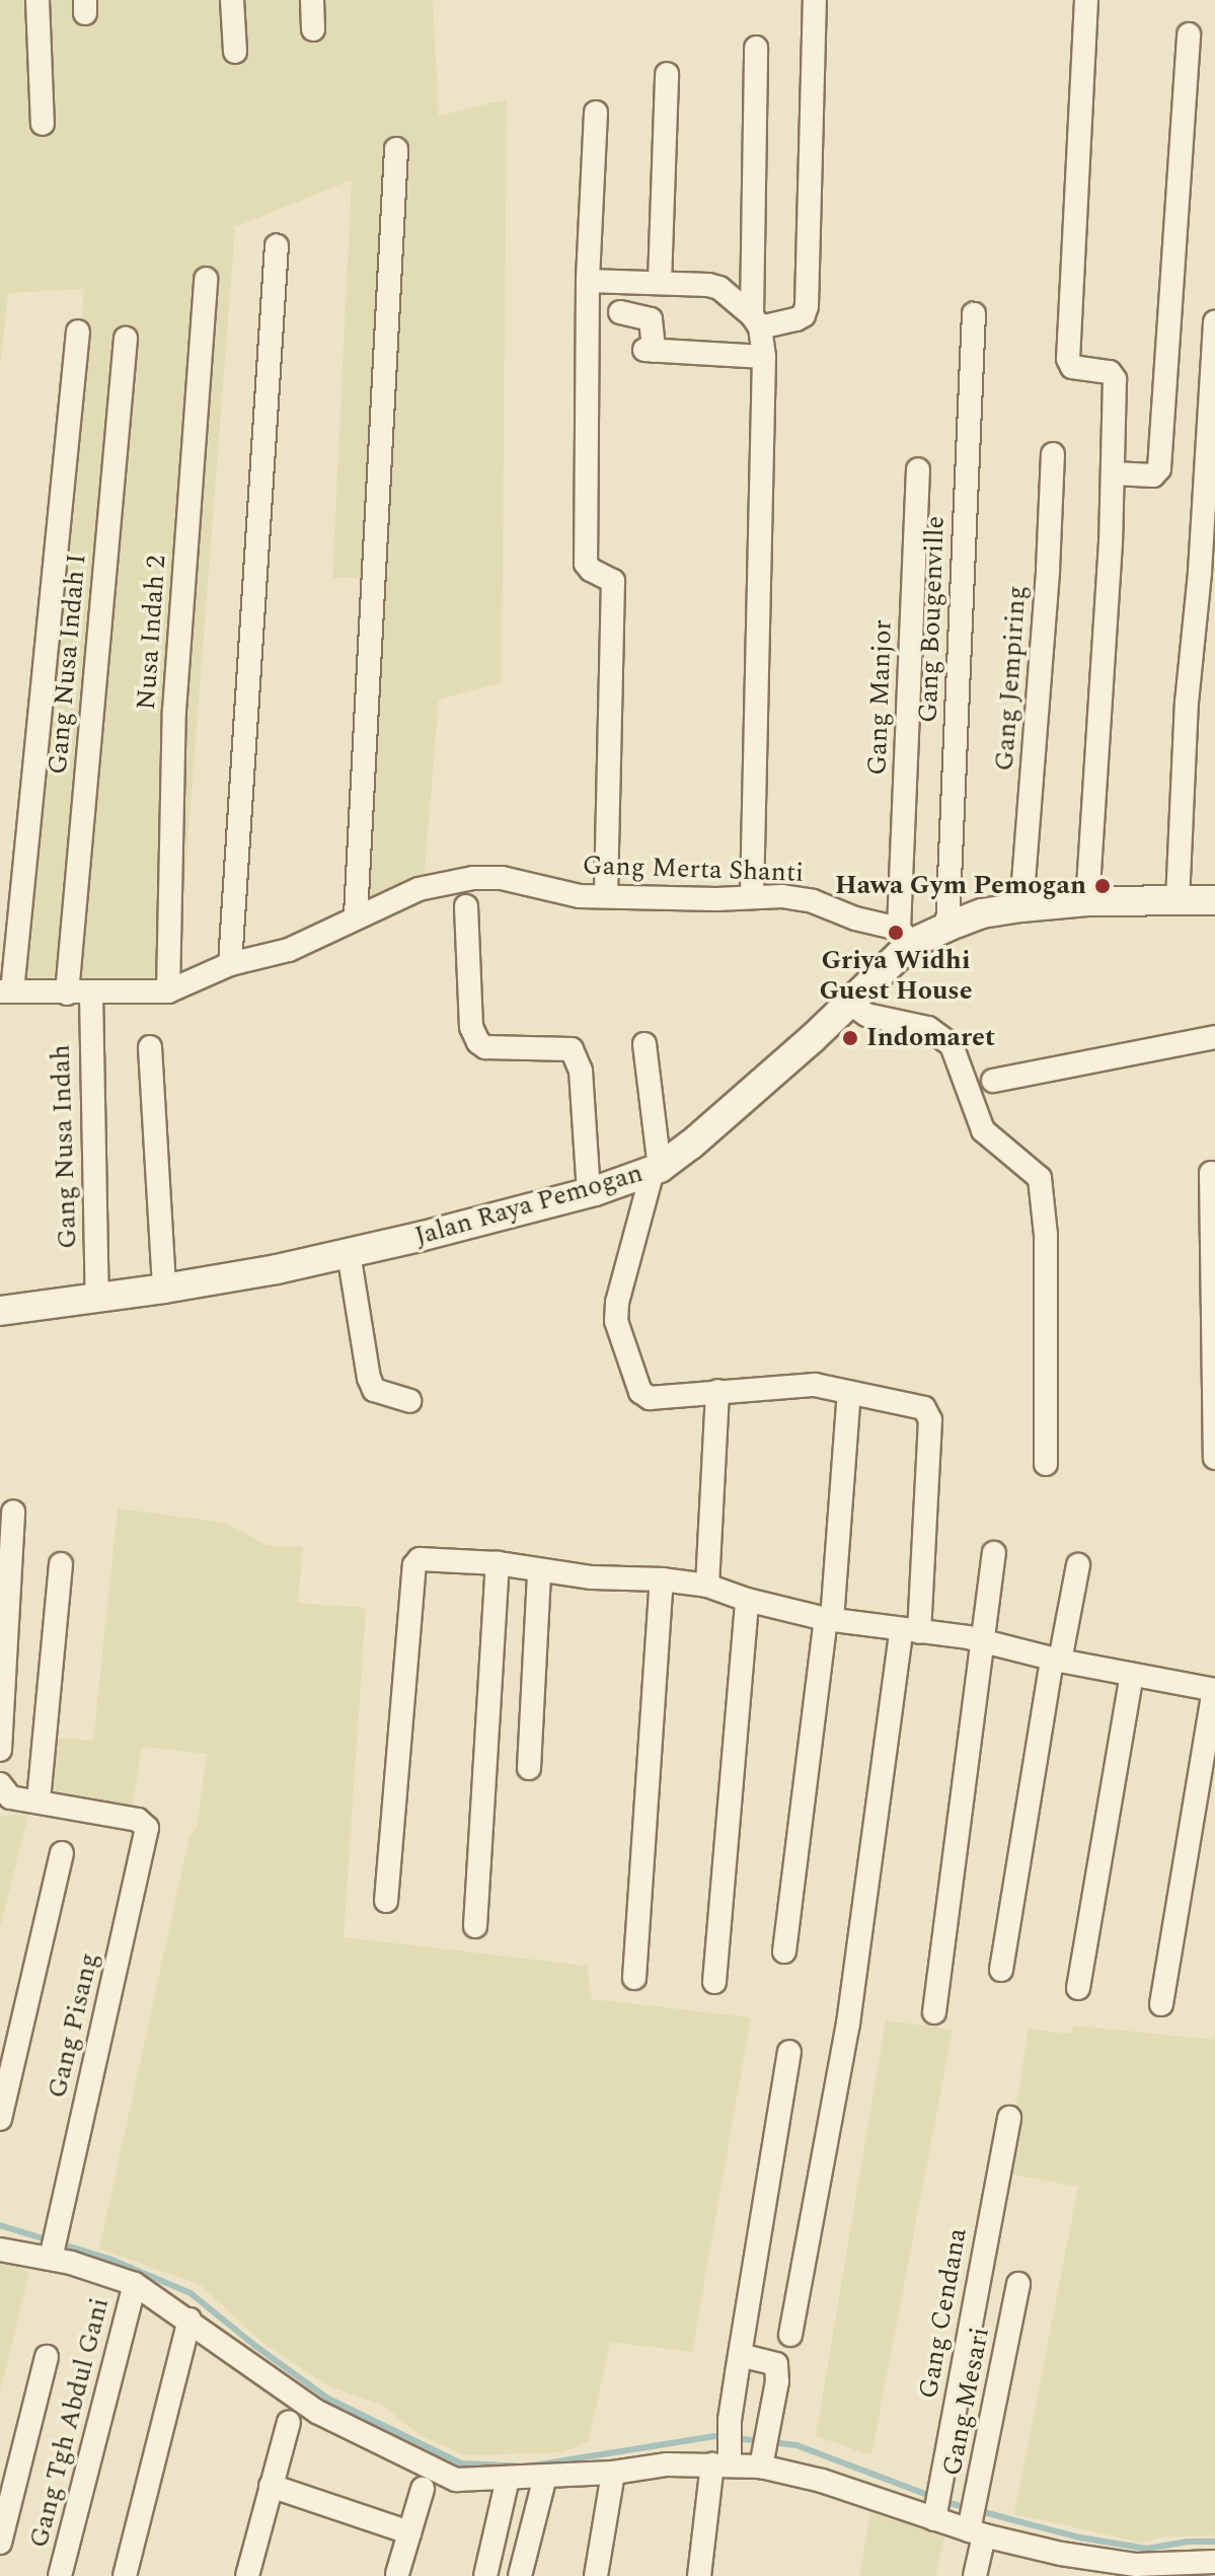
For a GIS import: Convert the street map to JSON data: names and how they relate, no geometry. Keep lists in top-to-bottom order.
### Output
{
  "streets": {
    "street": [
      "Gang Bougenville",
      "Nusa Indah 2",
      "Gang Nusa Indah I",
      "Gang Jempiring",
      "Gang Manjor",
      "Gang Merta Shanti",
      "Gang Nusa Indah",
      "Jalan Raya Pemogan",
      "Gang Pisang",
      "Gang Cendana",
      "Gang Mesari",
      "Gang Tgh Abdul Gani"
    ]
  },
  "crossings": [
    ["Gang Bougenville", "Jalan Raya Pemogan"],
    ["Nusa Indah 2", "Gang Merta Shanti"],
    ["Gang Nusa Indah I", "Gang Merta Shanti"],
    ["Gang Jempiring", "Jalan Raya Pemogan"],
    ["Gang Manjor", "Gang Merta Shanti"],
    ["Gang Manjor", "Jalan Raya Pemogan"],
    ["Gang Merta Shanti", "Gang Nusa Indah"],
    ["Gang Merta Shanti", "Jalan Raya Pemogan"],
    ["Gang Nusa Indah", "Jalan Raya Pemogan"]
  ],
  "places": ["Hawa Gym Pemogan", "Griya Widhi Guest House", "Indomaret"]
}
